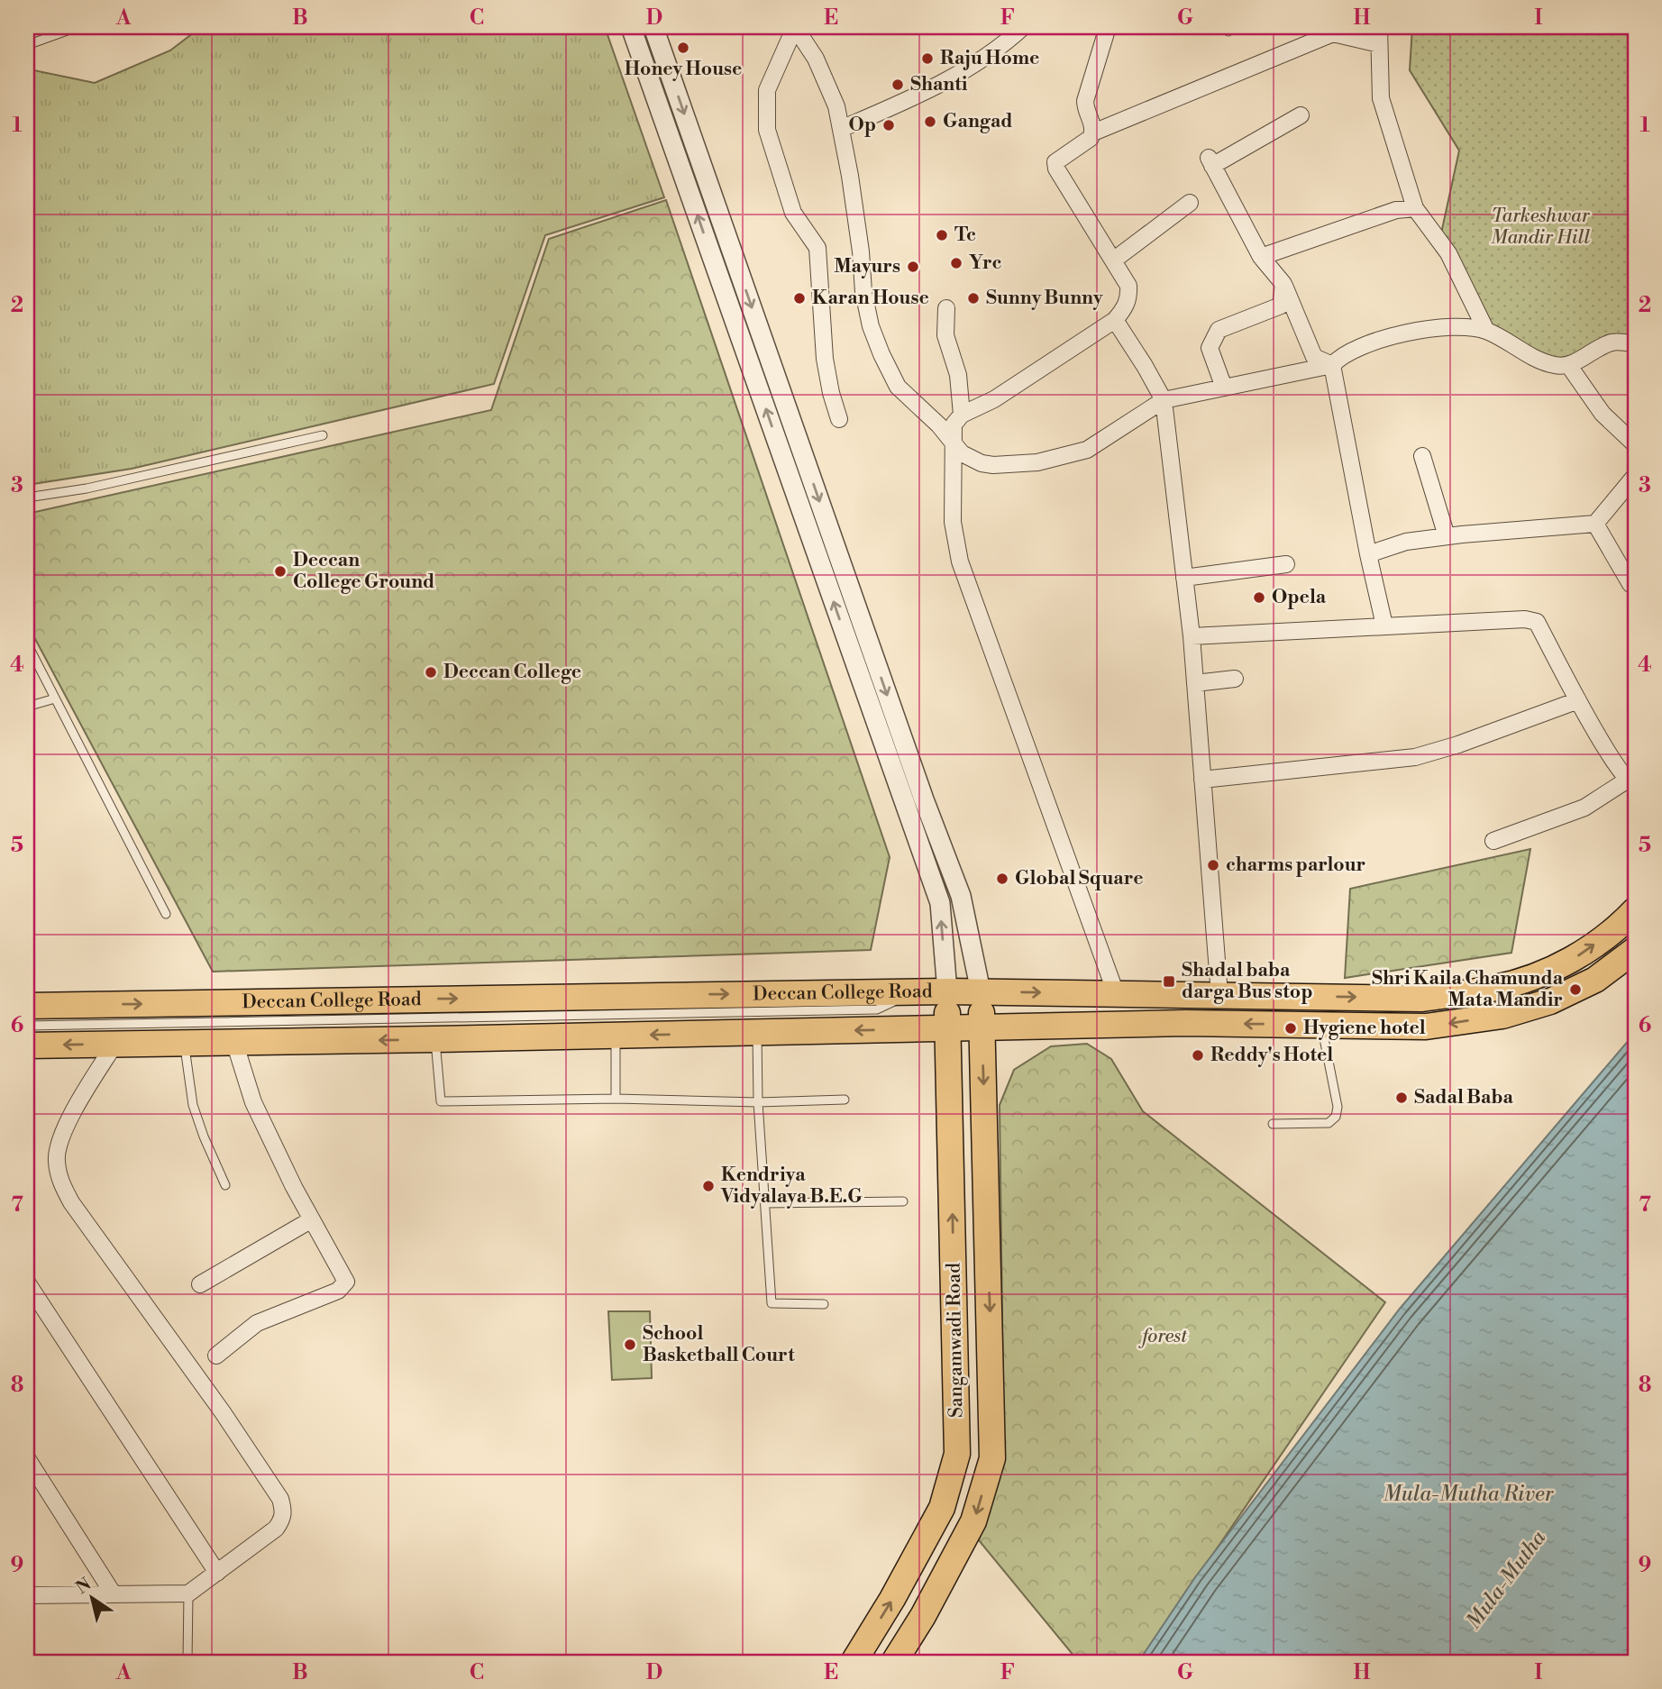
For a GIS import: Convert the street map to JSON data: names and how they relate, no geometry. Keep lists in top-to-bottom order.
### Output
{
  "streets": {
    "main road": ["Deccan College Road", "Sangamwadi Road"]
  },
  "crossings": [
    ["Deccan College Road", "Sangamwadi Road"]
  ],
  "water": ["Mula-Mutha River", "Mula-Mutha"],
  "parks": ["Tarkeshwar Mandir Hill", "forest"],
  "places": {
    "other": [
      "Honey House",
      "Raju Home",
      "Shanti",
      "Gangad",
      "Op",
      "Tc",
      "Yrc",
      "Mayurs",
      "Karan House",
      "Sunny Bunny",
      "Deccan College Ground",
      "Opela",
      "Deccan College",
      "charms parlour",
      "Global Square",
      "Shri Kaila Chamunda Mata Mandir",
      "Hygiene hotel",
      "Reddy's Hotel",
      "Sadal Baba",
      "Kendriya Vidyalaya B.E.G",
      "School Basketball Court"
    ],
    "transit": ["Shadal baba darga Bus stop"]
  },
  "north": "top left",
  "grid": {
    "columns": [
      "A",
      "B",
      "C",
      "D",
      "E",
      "F",
      "G",
      "H",
      "I"
    ],
    "rows": [
      "1",
      "2",
      "3",
      "4",
      "5",
      "6",
      "7",
      "8",
      "9"
    ]
  }
}
